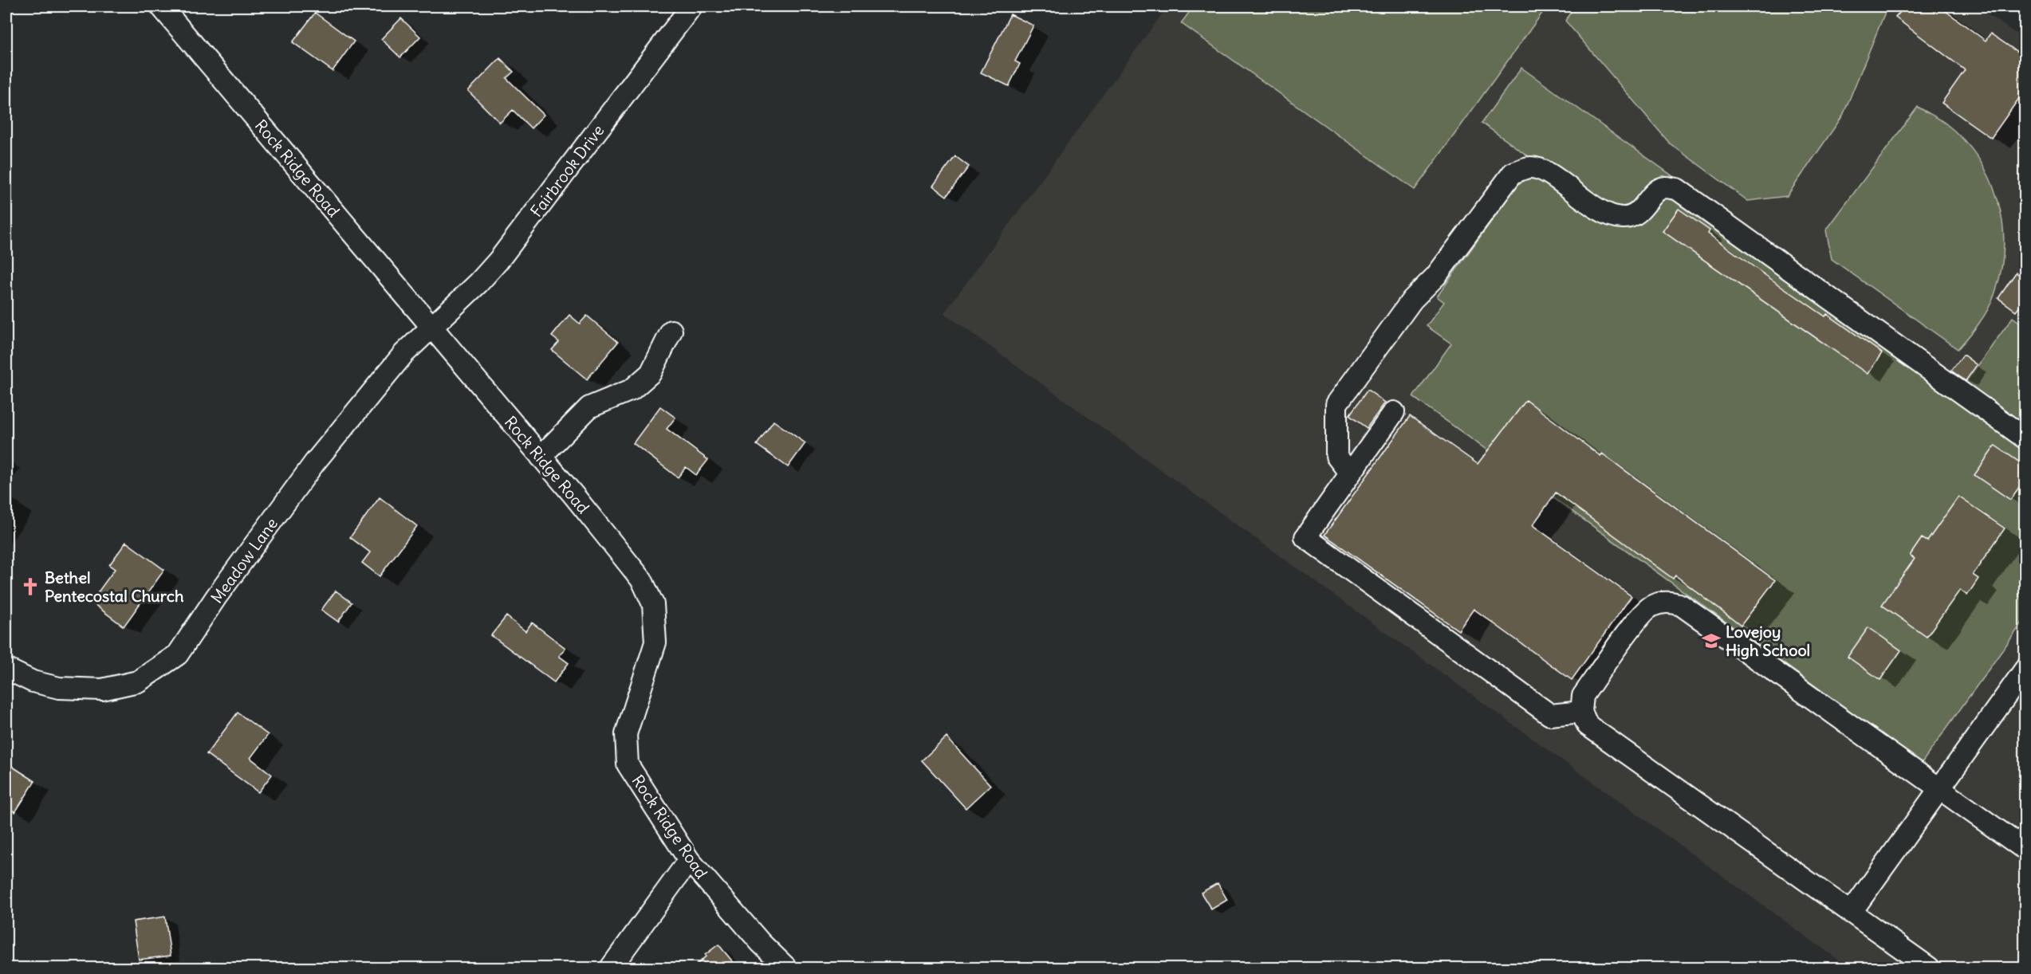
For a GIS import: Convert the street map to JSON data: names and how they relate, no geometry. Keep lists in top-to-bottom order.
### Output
{
  "streets": {
    "street": ["Rock Ridge Road", "Fairbrook Drive", "Meadow Lane"]
  },
  "crossings": [
    ["Rock Ridge Road", "Fairbrook Drive"],
    ["Rock Ridge Road", "Meadow Lane"],
    ["Fairbrook Drive", "Meadow Lane"]
  ],
  "places": {
    "church": ["Bethel Pentecostal Church"],
    "school or university": ["Lovejoy High School"]
  }
}
